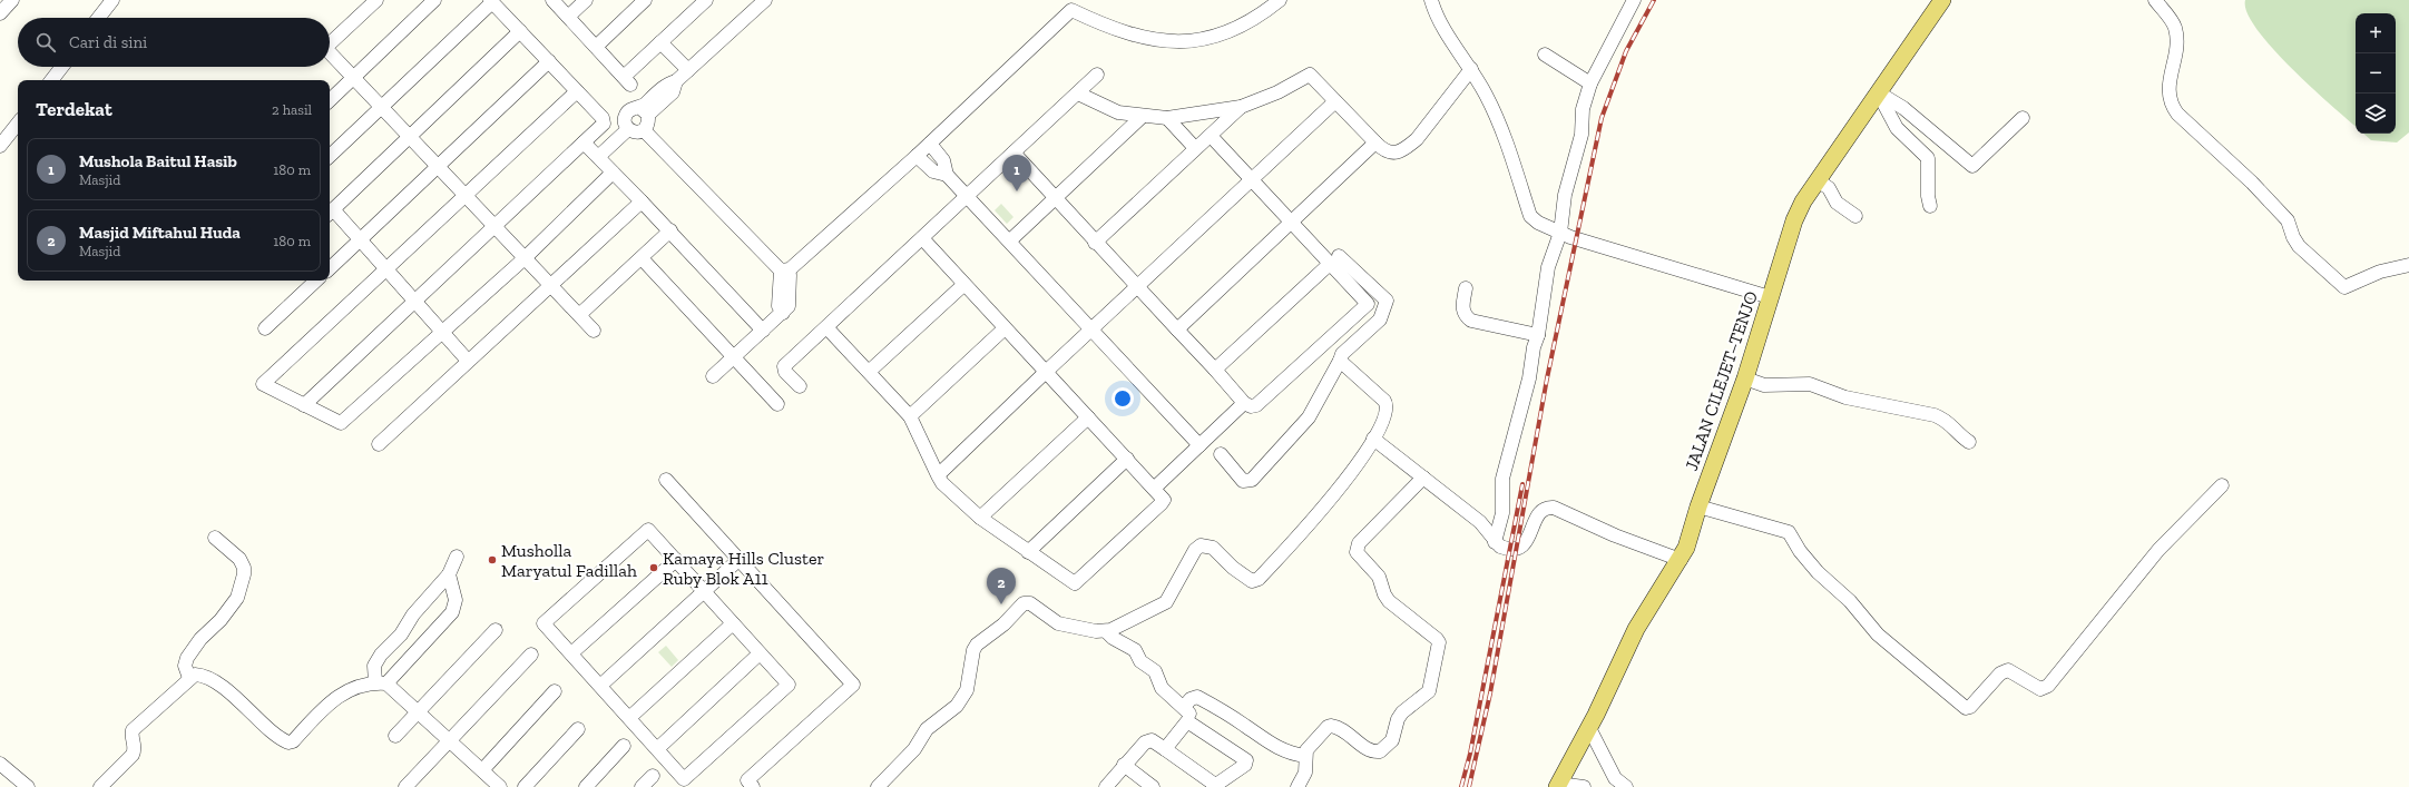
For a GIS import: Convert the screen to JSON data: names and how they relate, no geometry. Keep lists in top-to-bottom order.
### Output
{
  "streets": {
    "main road": ["JALAN CILEJET–TENJO"]
  },
  "places": ["Musholla Maryatul Fadillah", "Kamaya Hills Cluster Ruby Blok A11"],
  "page": {
    "map_buttons": ["+", "−"],
    "search": "Cari di sini",
    "heading": ["Terdekat", "2 hasil"],
    "list": [
      {
        "mark": "1",
        "name": "Mushola Baitul Hasib",
        "note": "Masjid",
        "value": "180 m"
      },
      {
        "mark": "2",
        "name": "Masjid Miftahul Huda",
        "note": "Masjid",
        "value": "180 m"
      }
    ],
    "pins": ["1", "2"]
  }
}
